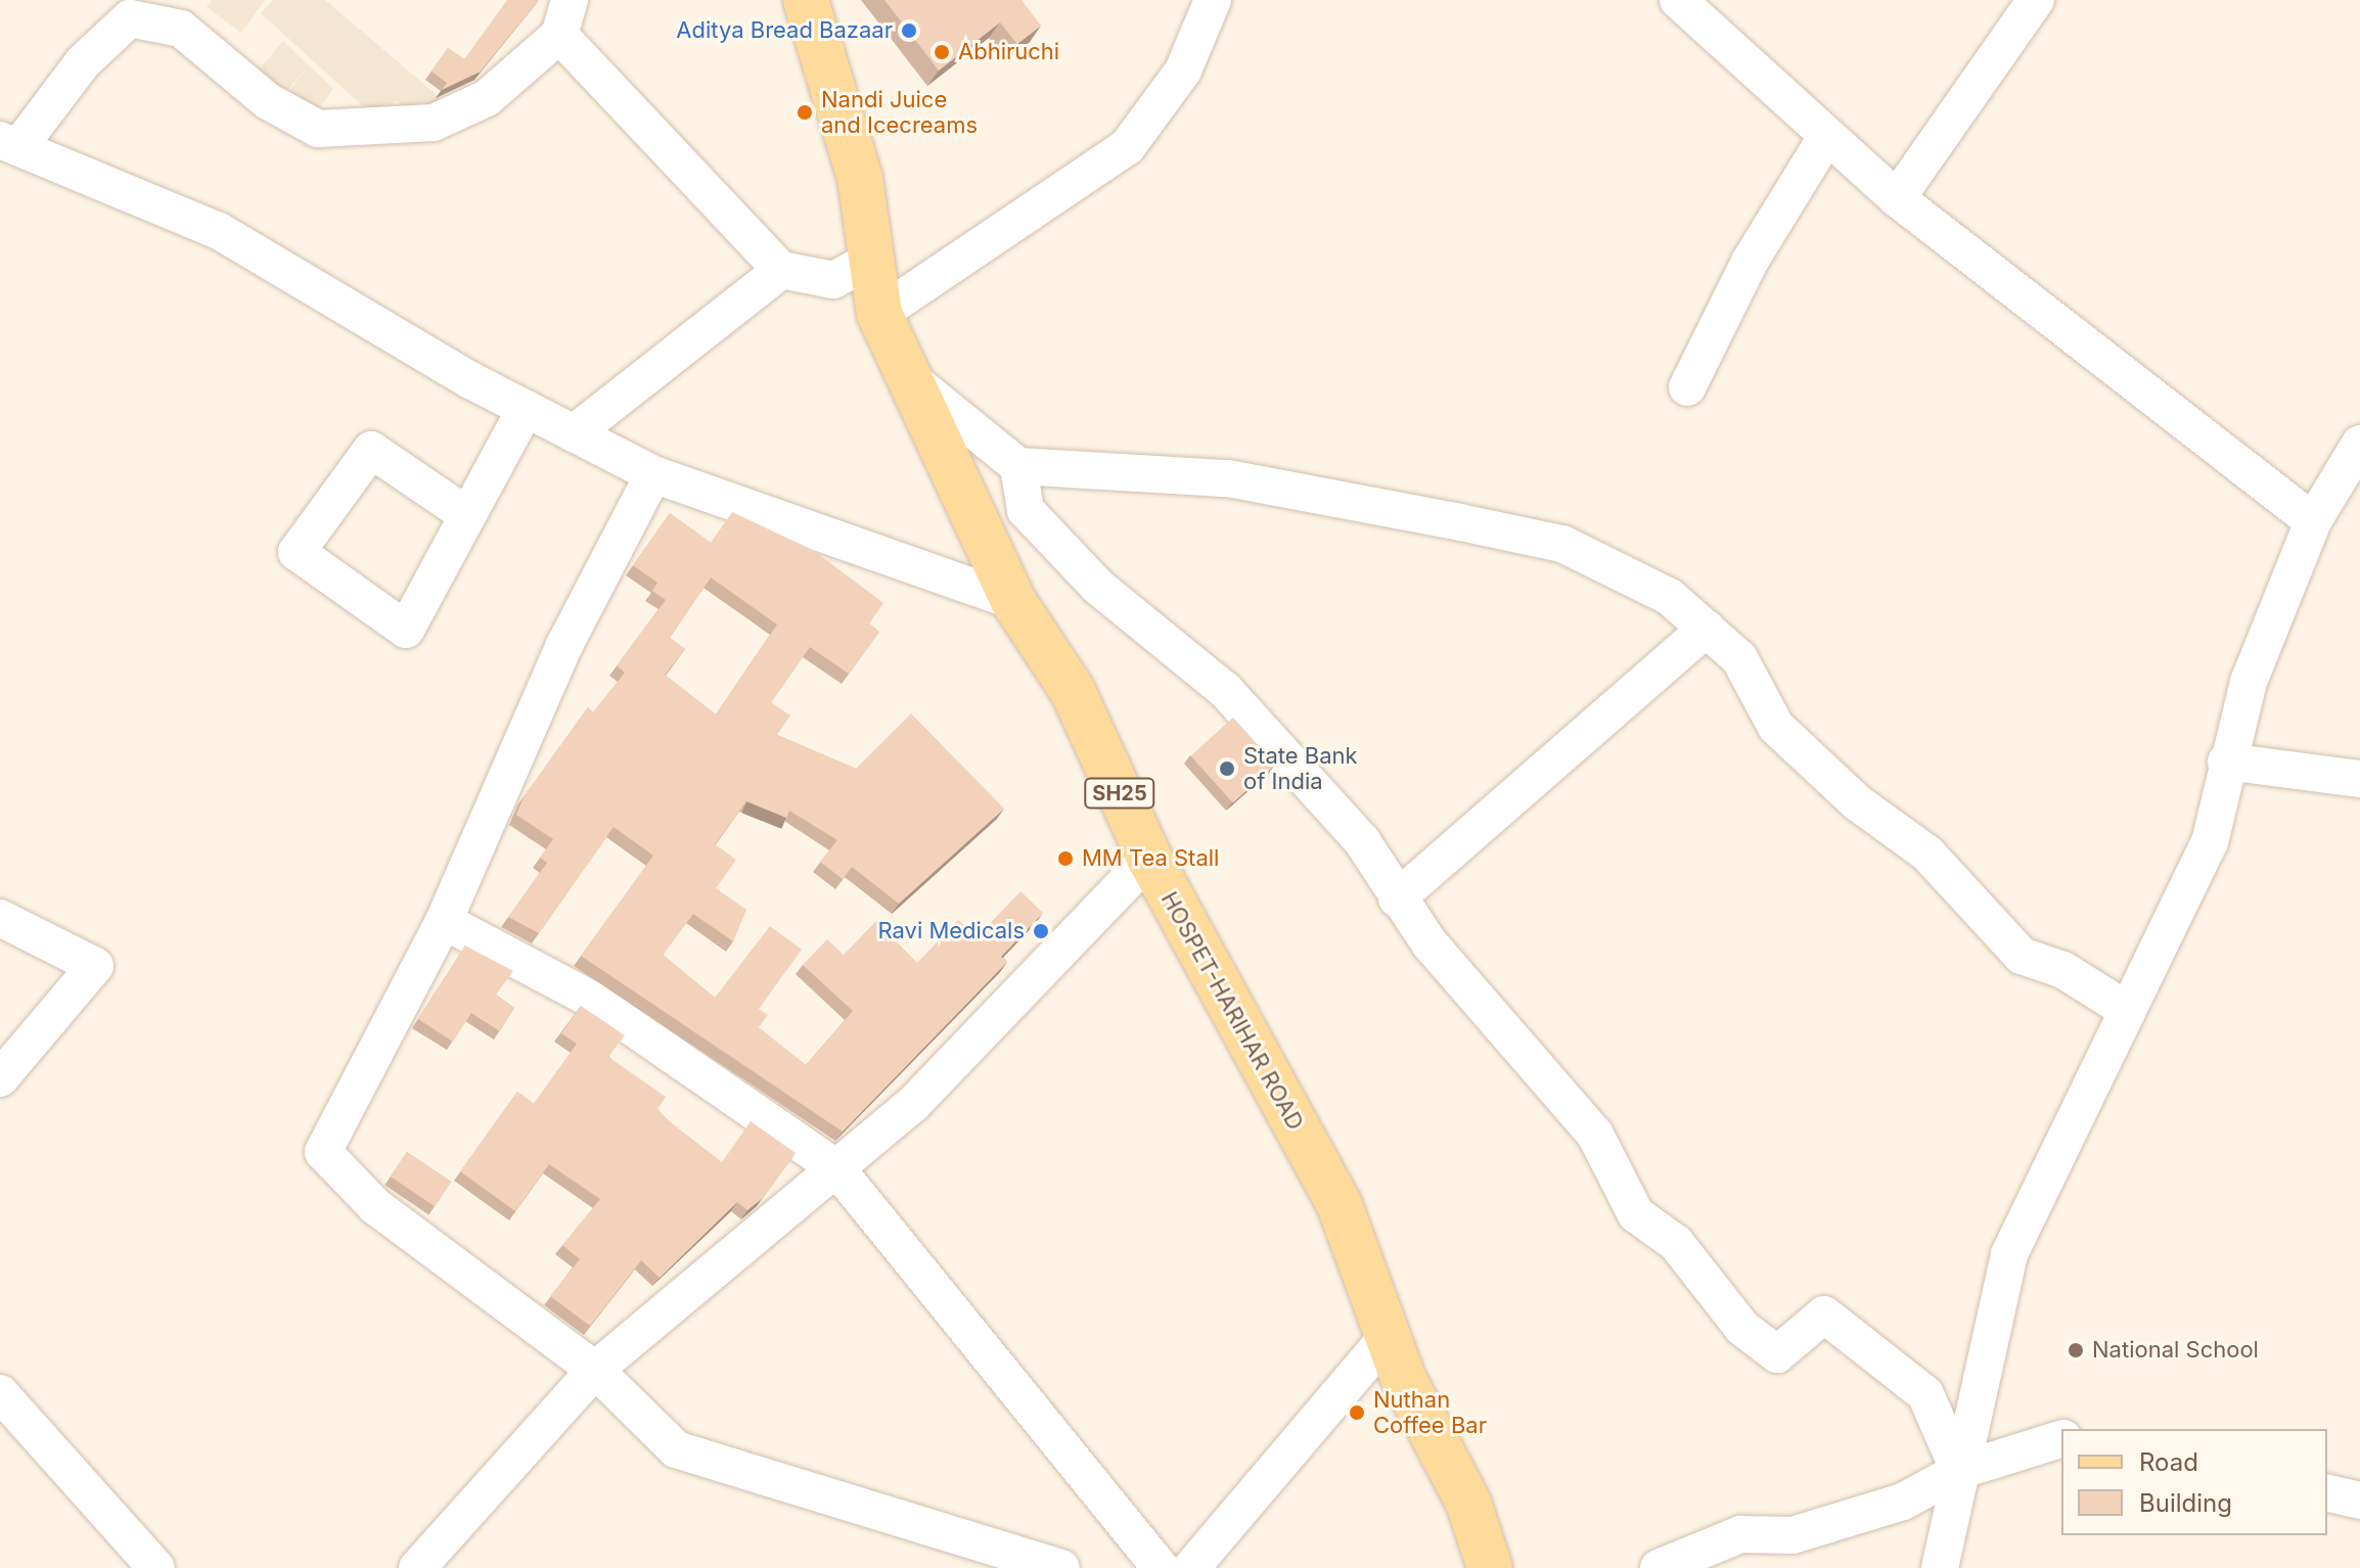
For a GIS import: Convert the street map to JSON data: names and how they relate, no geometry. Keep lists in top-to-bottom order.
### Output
{
  "streets": {
    "main road": ["SH25", "HOSPET-HARIHAR ROAD"]
  },
  "places": [
    "Aditya Bread Bazaar",
    "Abhiruchi",
    "Nandi Juice and Icecreams",
    "State Bank of India",
    "MM Tea Stall",
    "Ravi Medicals",
    "National School",
    "Nuthan Coffee Bar"
  ],
  "legend": ["Road", "Building"]
}
